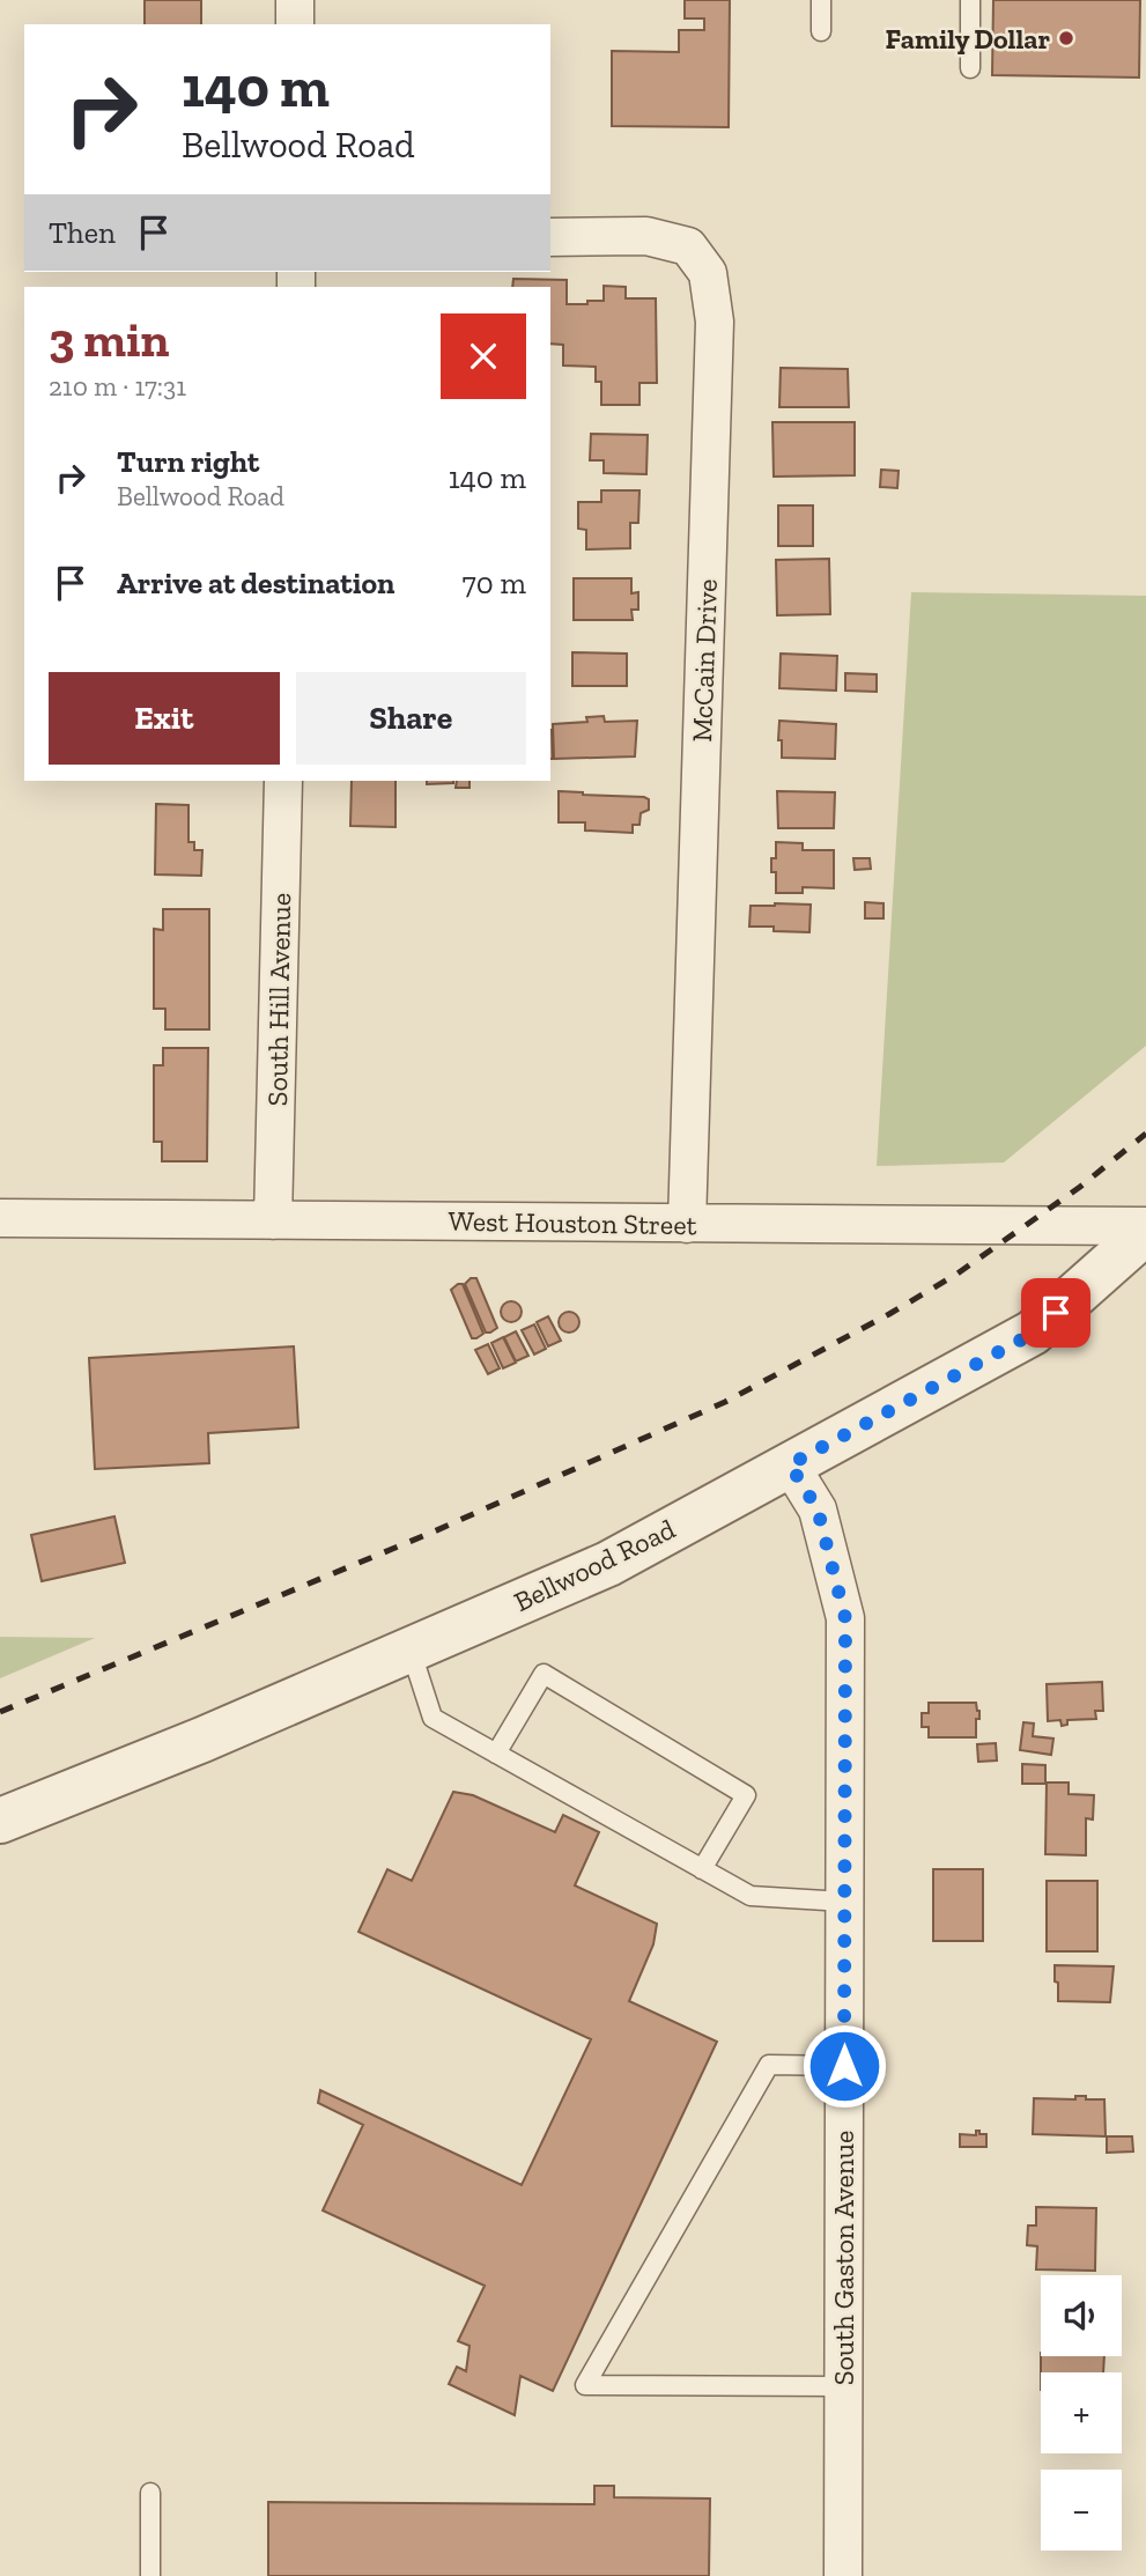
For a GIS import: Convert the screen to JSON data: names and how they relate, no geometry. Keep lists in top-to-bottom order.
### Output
{
  "streets": {
    "street": [
      "McCain Drive",
      "South Hill Avenue",
      "West Houston Street",
      "Bellwood Road",
      "South Gaston Avenue"
    ]
  },
  "crossings": [
    ["McCain Drive", "West Houston Street"],
    ["South Hill Avenue", "West Houston Street"],
    ["West Houston Street", "Bellwood Road"],
    ["Bellwood Road", "South Gaston Avenue"]
  ],
  "places": ["Family Dollar"],
  "page": {
    "turn": ["140 m", "Bellwood Road"],
    "then": "Then",
    "heading": ["3 min", "210 m · 17:31"],
    "list": [
      {
        "name": "Turn right",
        "note": "Bellwood Road",
        "value": "140 m"
      },
      {
        "name": "Arrive at destination",
        "value": "70 m"
      }
    ],
    "buttons": ["Exit", "Share"],
    "map_buttons": ["+", "−"]
  }
}
